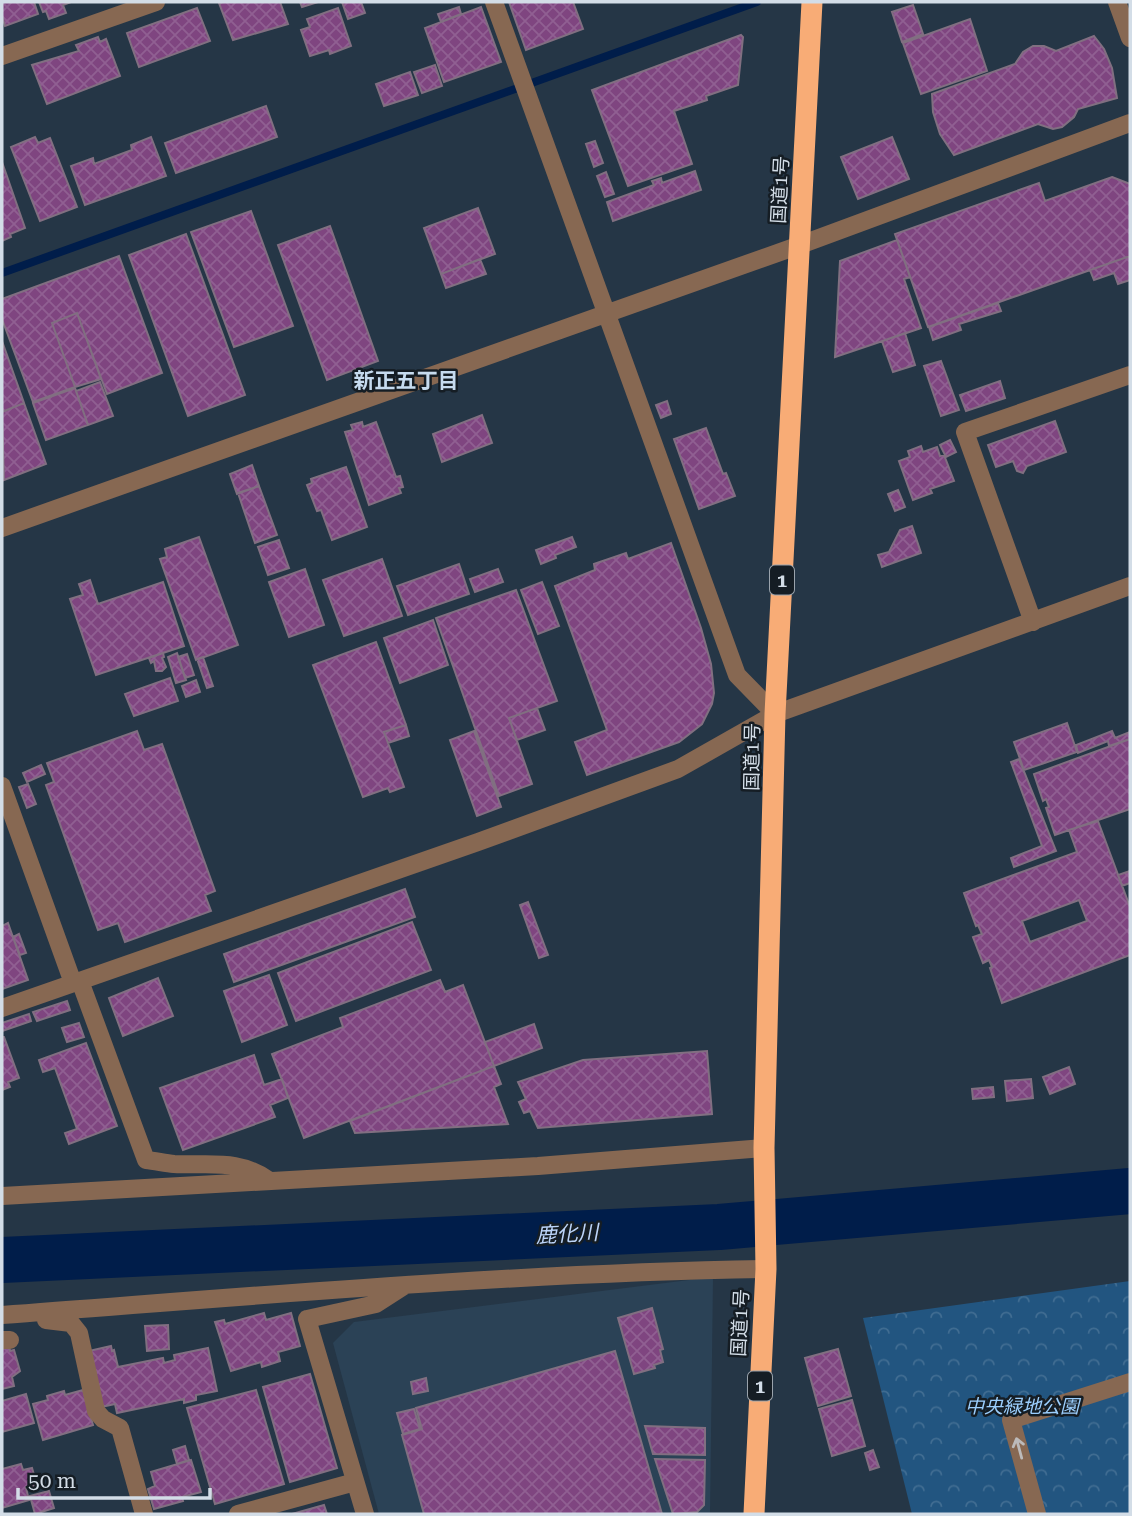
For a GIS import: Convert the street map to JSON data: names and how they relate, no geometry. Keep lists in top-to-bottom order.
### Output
{
  "streets": {
    "highway": ["国道1号", "1"]
  },
  "districts": ["新正五丁目"],
  "water": ["鹿化川"],
  "parks": ["中央緑地公園"],
  "scale_bar": "50 m"
}
